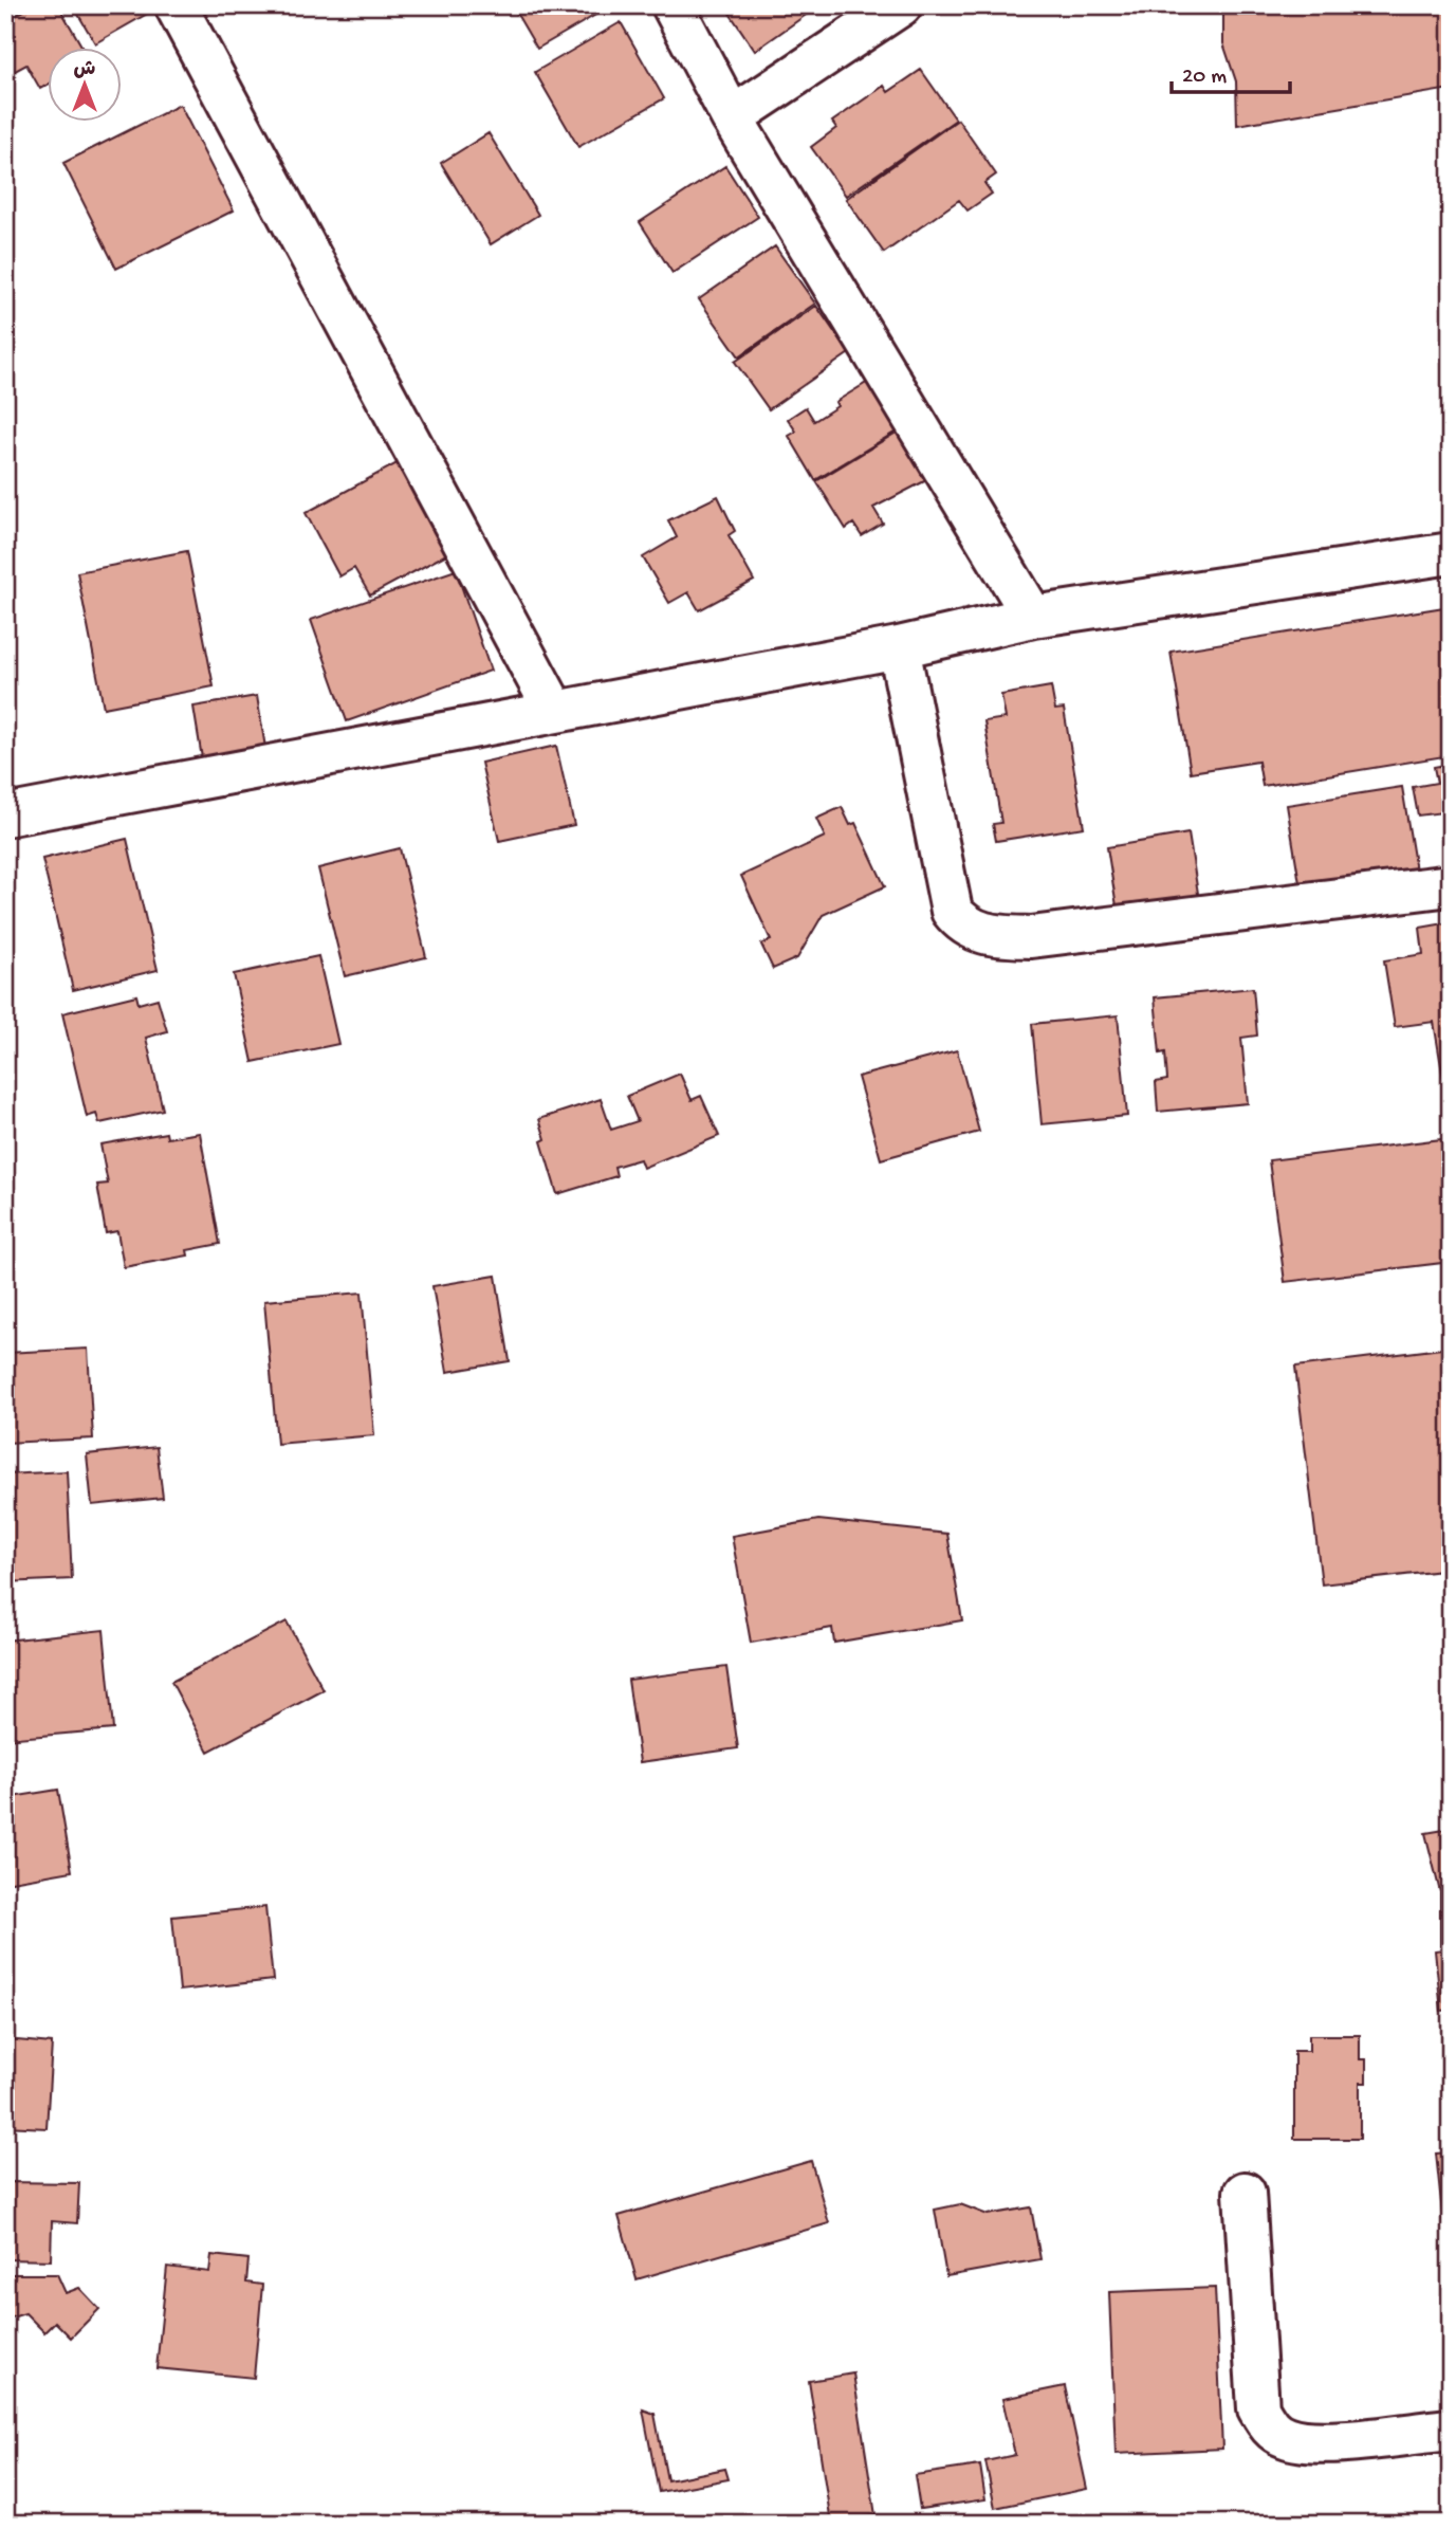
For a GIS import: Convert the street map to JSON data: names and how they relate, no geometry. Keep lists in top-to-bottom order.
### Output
{
  "scale_bar": "20 m",
  "north": "top"
}
